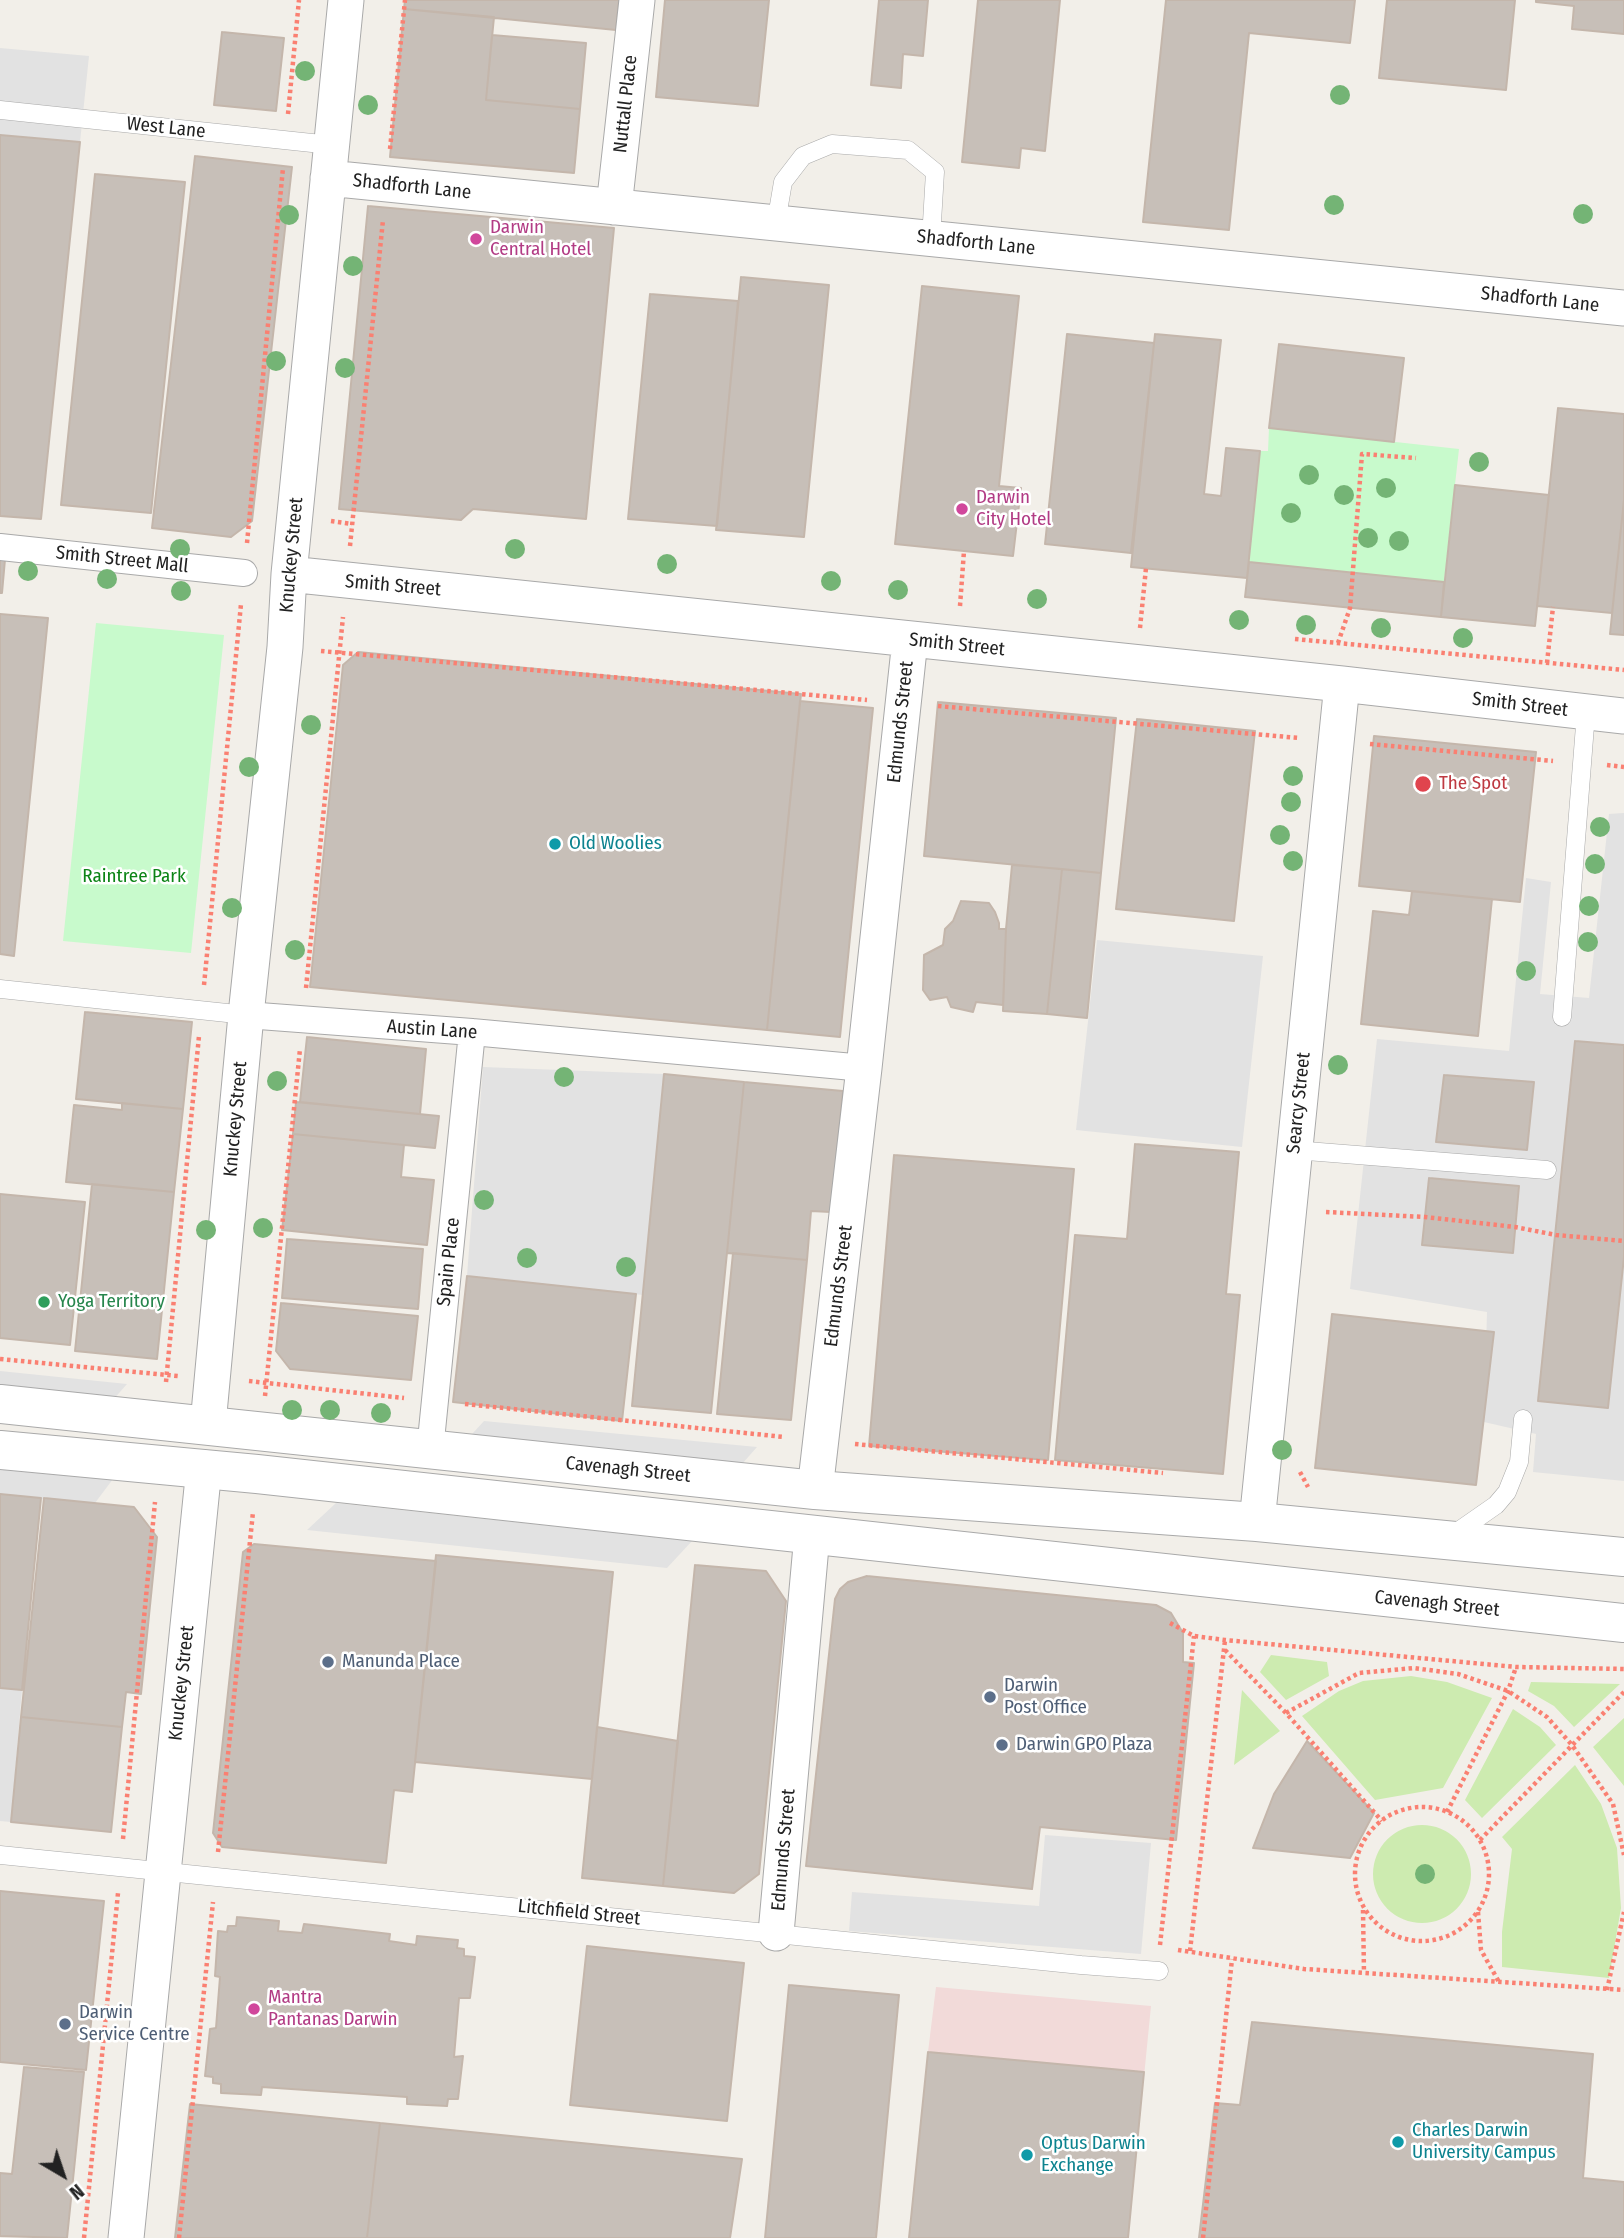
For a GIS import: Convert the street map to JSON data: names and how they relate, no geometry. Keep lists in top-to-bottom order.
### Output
{
  "streets": {
    "street": [
      "Nuttall Place",
      "Shadforth Lane",
      "Knuckey Street",
      "Smith Street Mall",
      "Smith Street",
      "Edmunds Street",
      "Austin Lane",
      "Searcy Street",
      "Spain Place",
      "Cavenagh Street"
    ],
    "lane": ["West Lane", "Litchfield Street"]
  },
  "crossings": [
    ["Nuttall Place", "Shadforth Lane"],
    ["West Lane", "Shadforth Lane"],
    ["West Lane", "Knuckey Street"],
    ["Shadforth Lane", "Knuckey Street"],
    ["Knuckey Street", "Smith Street"],
    ["Knuckey Street", "Austin Lane"],
    ["Knuckey Street", "Cavenagh Street"],
    ["Knuckey Street", "Litchfield Street"],
    ["Smith Street", "Edmunds Street"],
    ["Smith Street", "Searcy Street"],
    ["Edmunds Street", "Austin Lane"],
    ["Edmunds Street", "Cavenagh Street"],
    ["Edmunds Street", "Litchfield Street"],
    ["Austin Lane", "Spain Place"],
    ["Searcy Street", "Cavenagh Street"],
    ["Spain Place", "Cavenagh Street"]
  ],
  "parks": ["Raintree Park"],
  "places": [
    "Darwin Central Hotel",
    "Darwin City Hotel",
    "The Spot",
    "Old Woolies",
    "Yoga Territory",
    "Manunda Place",
    "Darwin Post Office",
    "Darwin GPO Plaza",
    "Mantra Pantanas Darwin",
    "Darwin Service Centre",
    "Charles Darwin University Campus",
    "Optus Darwin Exchange"
  ],
  "north": "bottom right"
}
